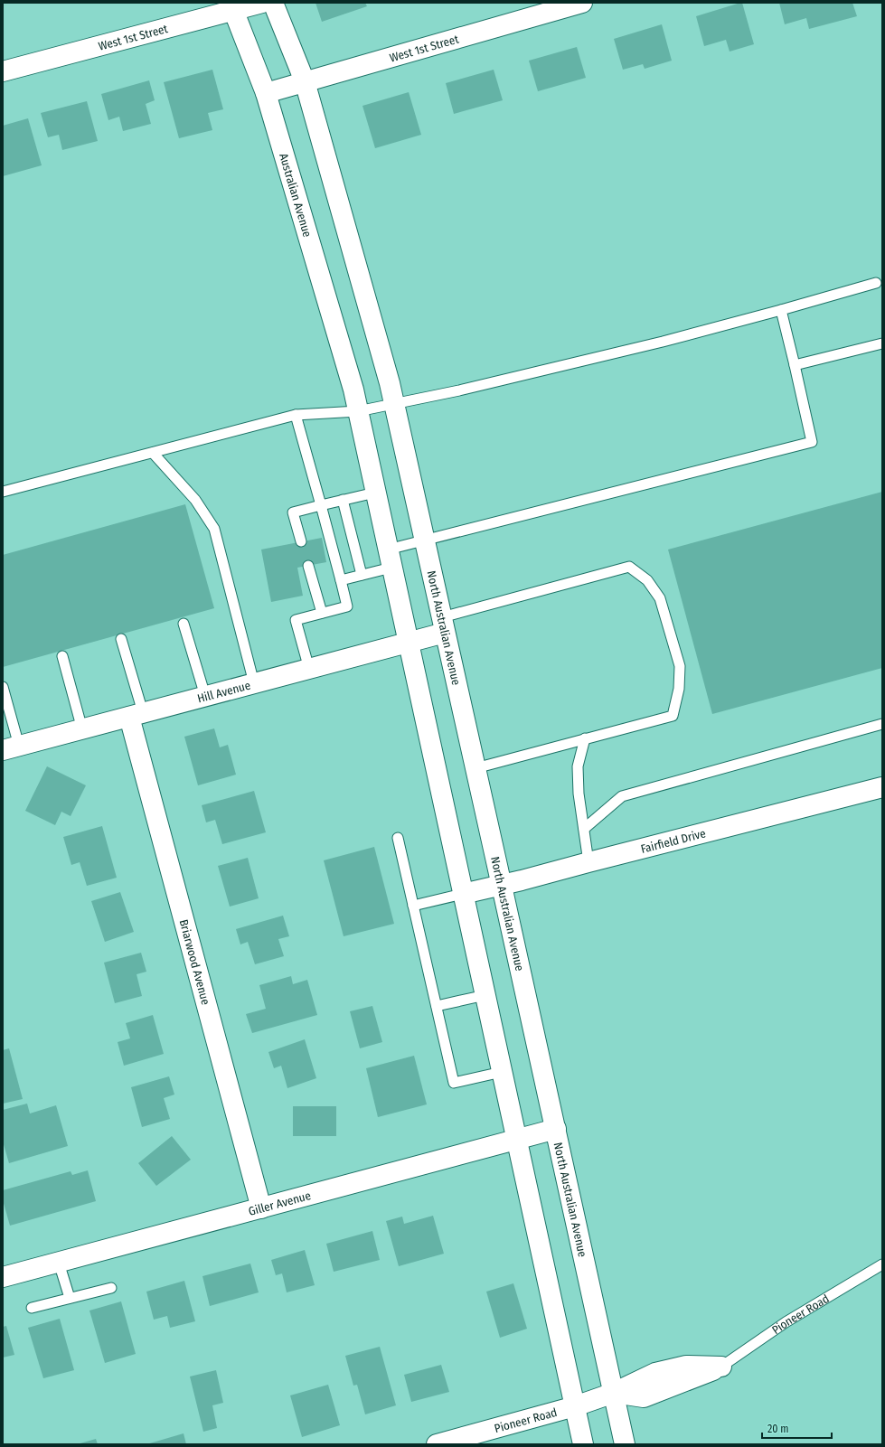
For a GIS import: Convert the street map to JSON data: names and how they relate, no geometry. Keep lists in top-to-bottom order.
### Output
{
  "streets": {
    "main road": [
      "West 1st Street",
      "Australian Avenue",
      "North Australian Avenue",
      "Hill Avenue",
      "Fairfield Drive",
      "Briarwood Avenue",
      "Giller Avenue",
      "Pioneer Road"
    ]
  },
  "crossings": [
    ["West 1st Street", "Australian Avenue"],
    ["West 1st Street", "North Australian Avenue"],
    ["North Australian Avenue", "Hill Avenue"],
    ["North Australian Avenue", "Fairfield Drive"],
    ["North Australian Avenue", "Giller Avenue"],
    ["North Australian Avenue", "Pioneer Road"],
    ["Hill Avenue", "Briarwood Avenue"],
    ["Briarwood Avenue", "Giller Avenue"]
  ],
  "scale_bar": "20 m"
}
